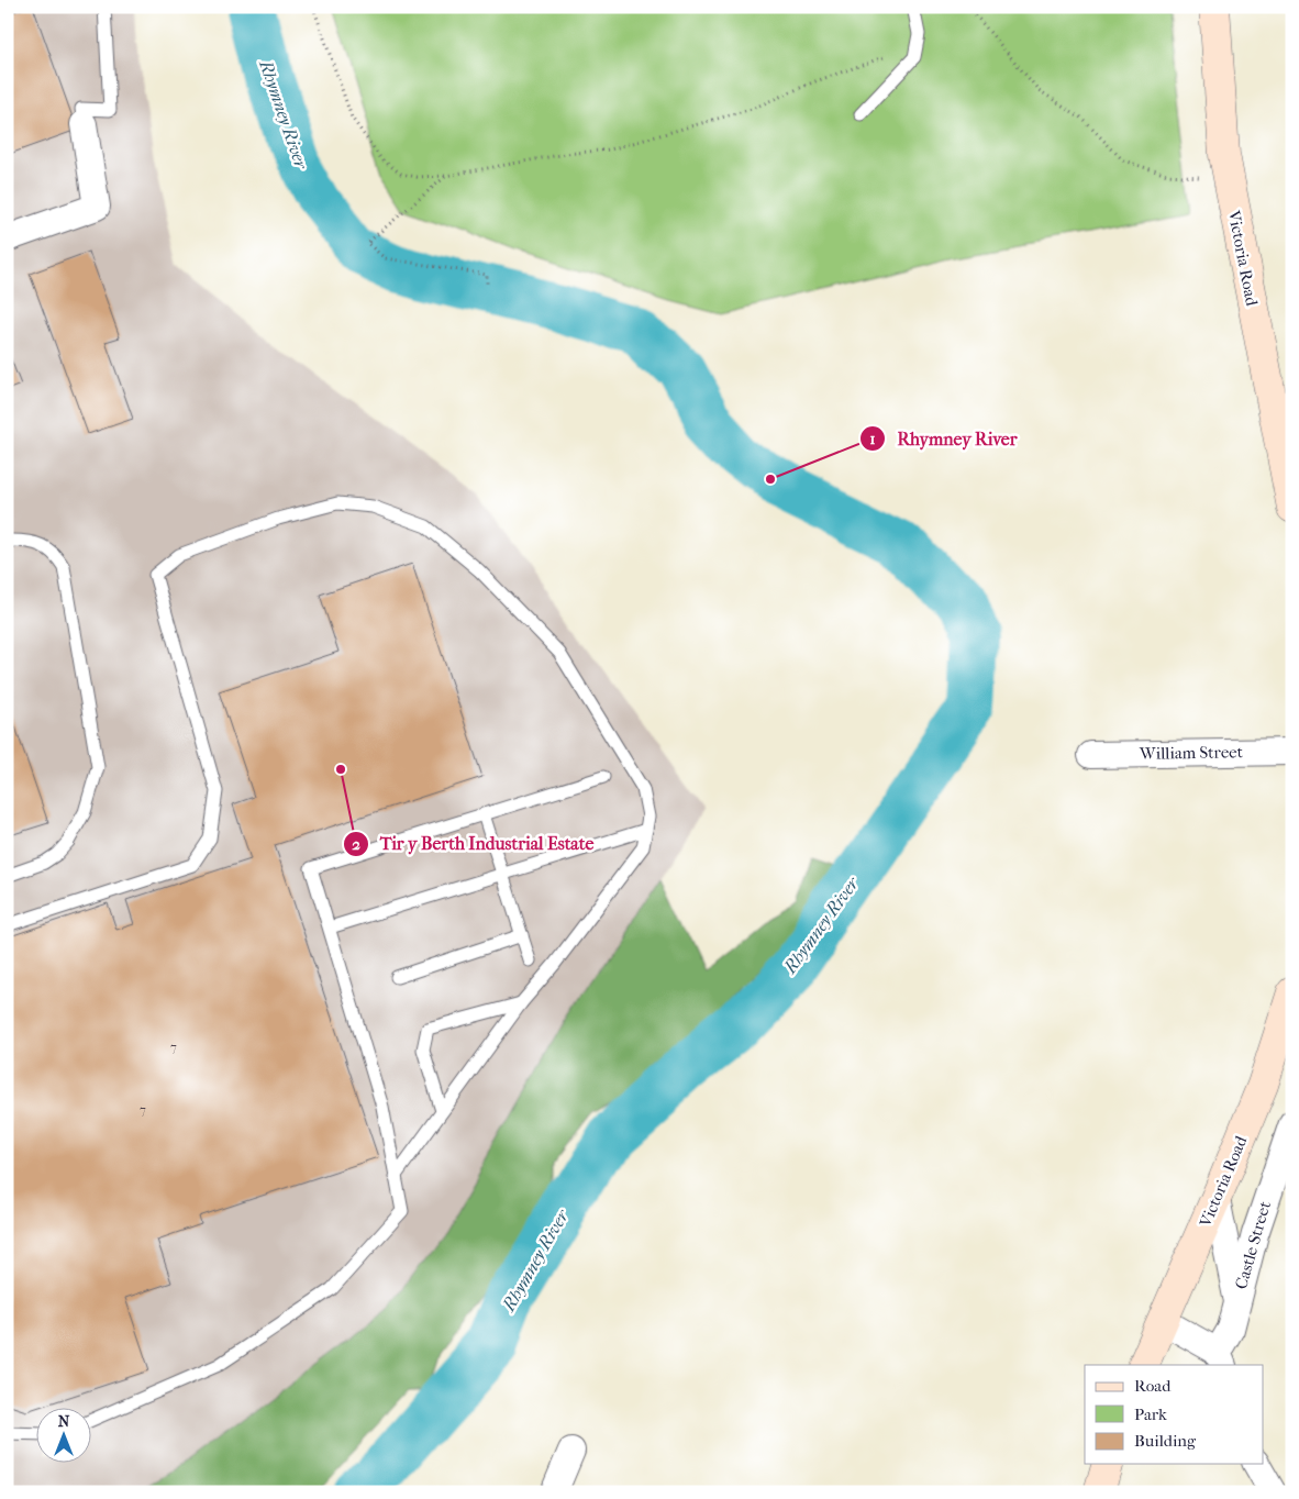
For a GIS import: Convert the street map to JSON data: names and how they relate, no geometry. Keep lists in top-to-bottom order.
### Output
{
  "streets": {
    "main road": ["Victoria Road"],
    "street": ["William Street", "Castle Street"]
  },
  "water": ["Rhymney River"],
  "places": ["Rhymney River", "Tir y Berth Industrial Estate"],
  "house_numbers": ["7", "7"],
  "legend": ["Road", "Park", "Building"],
  "north": "top"
}
